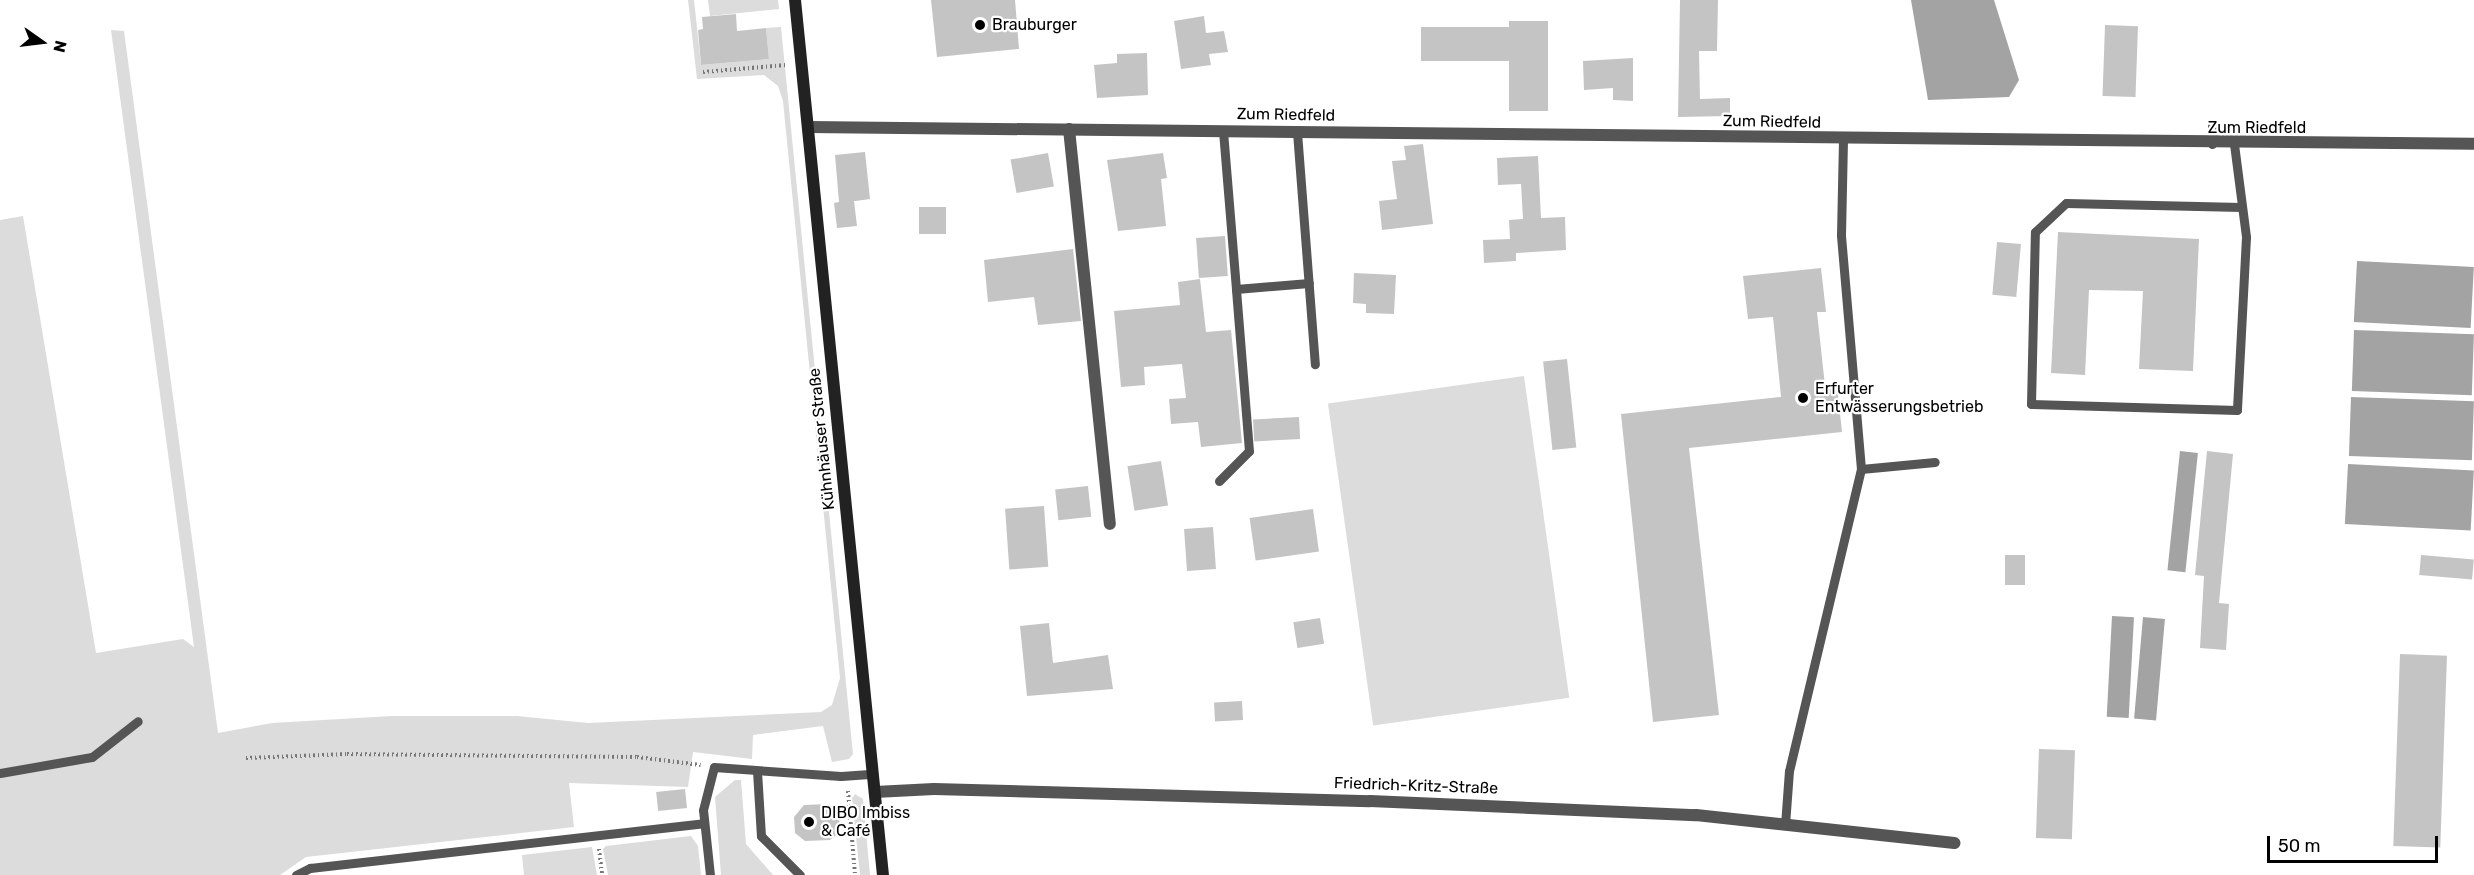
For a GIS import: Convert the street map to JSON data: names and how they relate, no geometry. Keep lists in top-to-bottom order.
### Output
{
  "streets": {
    "street": ["Zum Riedfeld", "Kühnhäuser Straße", "Friedrich-Kritz-Straße"]
  },
  "crossings": [
    ["Zum Riedfeld", "Kühnhäuser Straße"],
    ["Kühnhäuser Straße", "Friedrich-Kritz-Straße"]
  ],
  "places": ["Brauburger", "Erfurter Entwässerungsbetrieb", "DIBO Imbiss & Café"],
  "scale_bar": "50 m",
  "north": "right"
}
